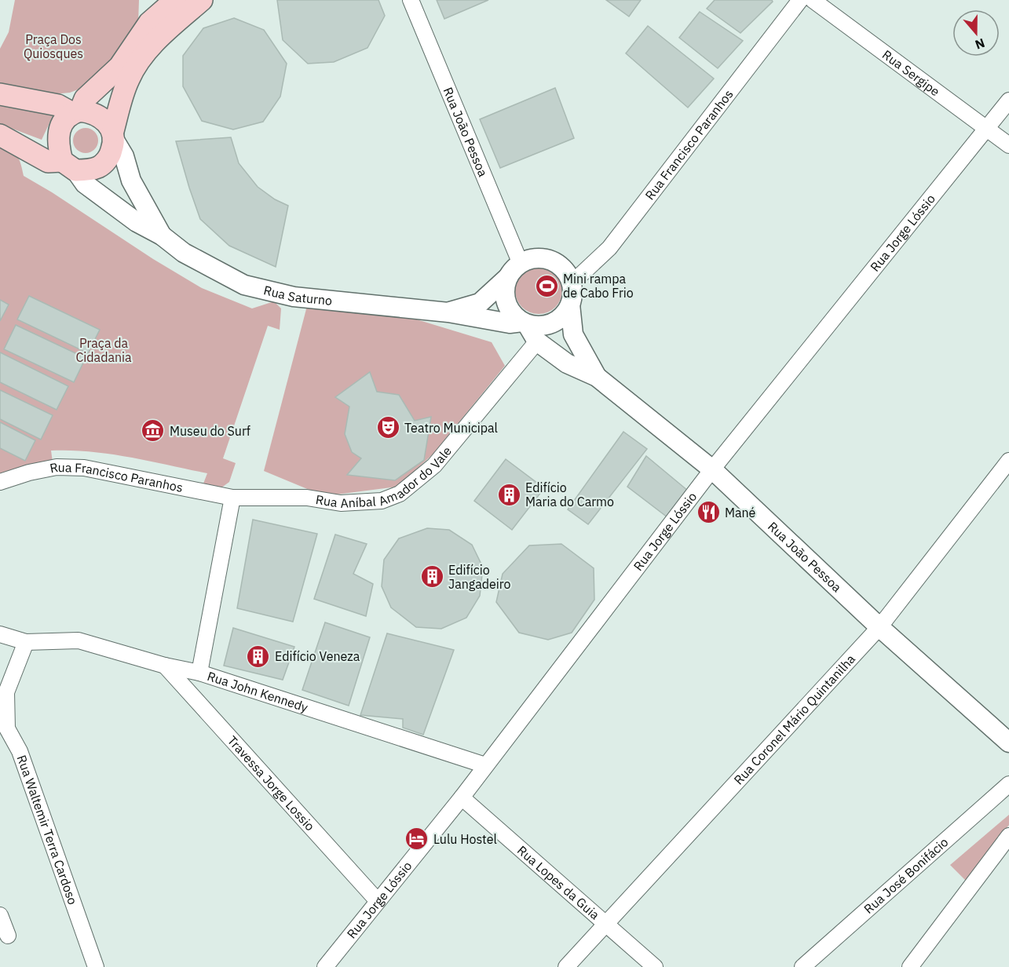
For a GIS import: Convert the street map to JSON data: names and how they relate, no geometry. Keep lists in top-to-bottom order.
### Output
{
  "streets": {
    "street": [
      "Rua Sergipe",
      "Rua João Pessoa",
      "Rua Francisco Paranhos",
      "Rua Jorge Lóssio",
      "Rua Saturno",
      "Rua Aníbal Amador do Vale",
      "Rua John Kennedy",
      "Rua Coronel Mário Quintanilha",
      "Travessa Jorge Lossio",
      "Rua Waltemir Terra Cardoso",
      "Rua José Bonifácio",
      "Rua Lopes da Guia"
    ]
  },
  "crossings": [
    ["Rua Sergipe", "Rua Jorge Lóssio"],
    ["Rua João Pessoa", "Rua Francisco Paranhos"],
    ["Rua João Pessoa", "Rua Jorge Lóssio"],
    ["Rua João Pessoa", "Rua Saturno"],
    ["Rua João Pessoa", "Rua Aníbal Amador do Vale"],
    ["Rua João Pessoa", "Rua Coronel Mário Quintanilha"],
    ["Rua Francisco Paranhos", "Rua Saturno"],
    ["Rua Francisco Paranhos", "Rua Aníbal Amador do Vale"],
    ["Rua Jorge Lóssio", "Rua John Kennedy"],
    ["Rua Jorge Lóssio", "Travessa Jorge Lossio"],
    ["Rua Jorge Lóssio", "Rua Lopes da Guia"],
    ["Rua John Kennedy", "Travessa Jorge Lossio"],
    ["Rua John Kennedy", "Rua Waltemir Terra Cardoso"],
    ["Rua Coronel Mário Quintanilha", "Rua Lopes da Guia"]
  ],
  "parks": ["Praça Dos Quiosques", "Praça da Cidadania"],
  "places": {
    "sports": ["Mini rampa de Cabo Frio"],
    "theatre": ["Teatro Municipal"],
    "museum": ["Museu do Surf"],
    "building": ["Edifício Maria do Carmo", "Edifício Jangadeiro", "Edifício Veneza"],
    "restaurant": ["Mané"],
    "hotel": ["Lulu Hostel"]
  },
  "north": "bottom"
}
